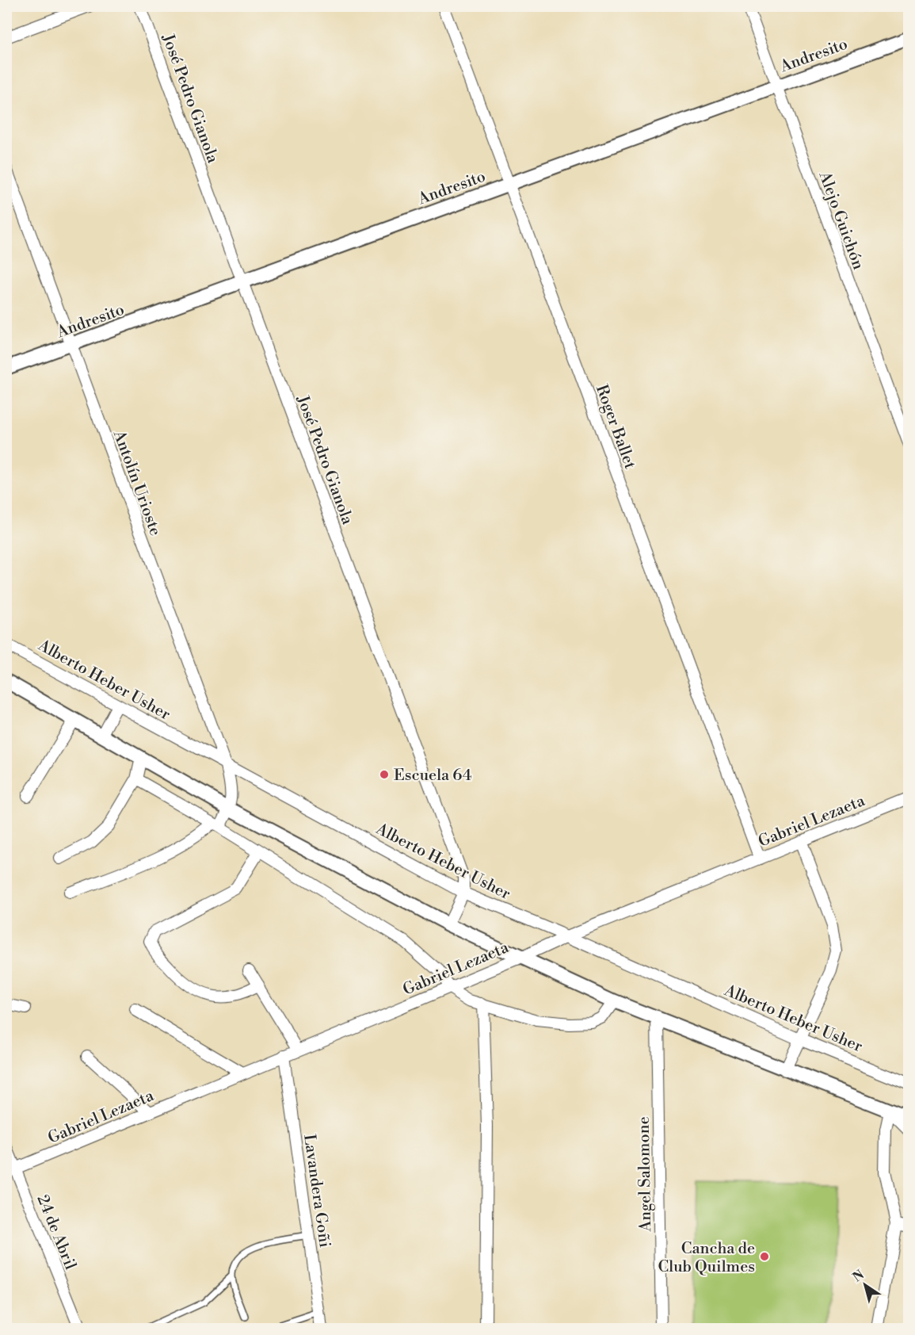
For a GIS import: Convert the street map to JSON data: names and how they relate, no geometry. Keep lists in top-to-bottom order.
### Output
{
  "streets": {
    "street": [
      "Andresito",
      "José Pedro Gianola",
      "Alejo Guichón",
      "Roger Ballet",
      "Antolín Urioste",
      "Alberto Heber Usher",
      "Gabriel Lezaeta",
      "Angel Salomone",
      "Lavandera Goñi",
      "24 de Abril"
    ]
  },
  "crossings": [
    ["Andresito", "José Pedro Gianola"],
    ["Andresito", "Alejo Guichón"],
    ["Andresito", "Roger Ballet"],
    ["Andresito", "Antolín Urioste"],
    ["José Pedro Gianola", "Alberto Heber Usher"],
    ["Roger Ballet", "Gabriel Lezaeta"],
    ["Antolín Urioste", "Alberto Heber Usher"],
    ["Alberto Heber Usher", "Gabriel Lezaeta"],
    ["Gabriel Lezaeta", "Lavandera Goñi"],
    ["Gabriel Lezaeta", "24 de Abril"]
  ],
  "places": ["Escuela 64", "Cancha de Club Quilmes"],
  "north": "top left"
}
